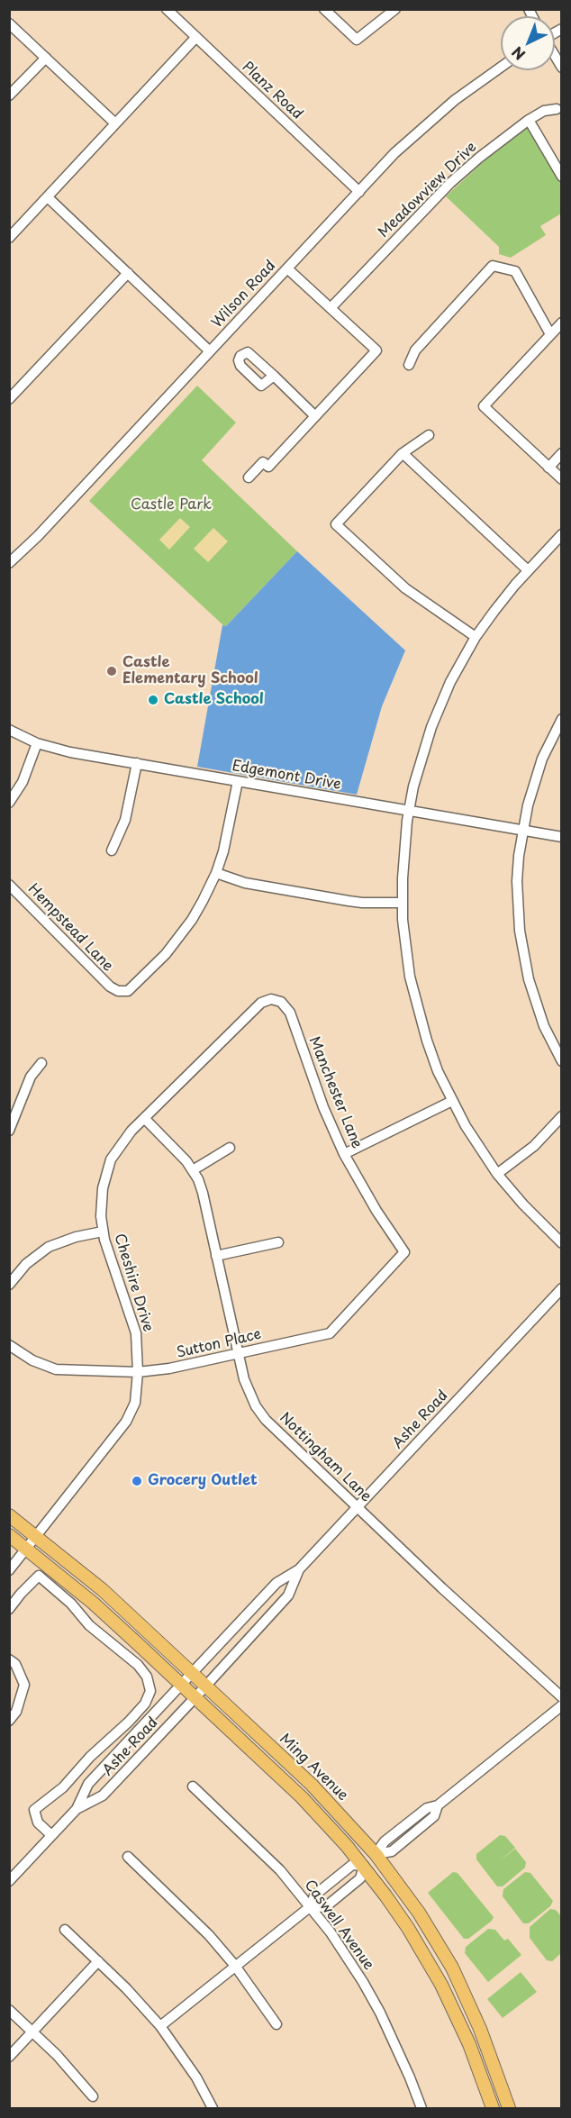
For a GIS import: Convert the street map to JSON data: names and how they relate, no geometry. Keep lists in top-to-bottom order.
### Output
{
  "streets": {
    "main road": ["Ming Avenue"],
    "street": [
      "Planz Road",
      "Meadowview Drive",
      "Wilson Road",
      "Edgemont Drive",
      "Hempstead Lane",
      "Manchester Lane",
      "Cheshire Drive",
      "Sutton Place",
      "Ashe Road",
      "Nottingham Lane",
      "Caswell Avenue"
    ]
  },
  "crossings": [
    ["Planz Road", "Wilson Road"],
    ["Edgemont Drive", "Hempstead Lane"],
    ["Manchester Lane", "Cheshire Drive"],
    ["Manchester Lane", "Sutton Place"],
    ["Cheshire Drive", "Sutton Place"],
    ["Cheshire Drive", "Nottingham Lane"],
    ["Cheshire Drive", "Ming Avenue"],
    ["Sutton Place", "Nottingham Lane"],
    ["Ashe Road", "Nottingham Lane"],
    ["Ashe Road", "Ming Avenue"]
  ],
  "parks": ["Castle Park"],
  "places": ["Castle Elementary School", "Castle School", "Grocery Outlet"],
  "north": "bottom left"
}
